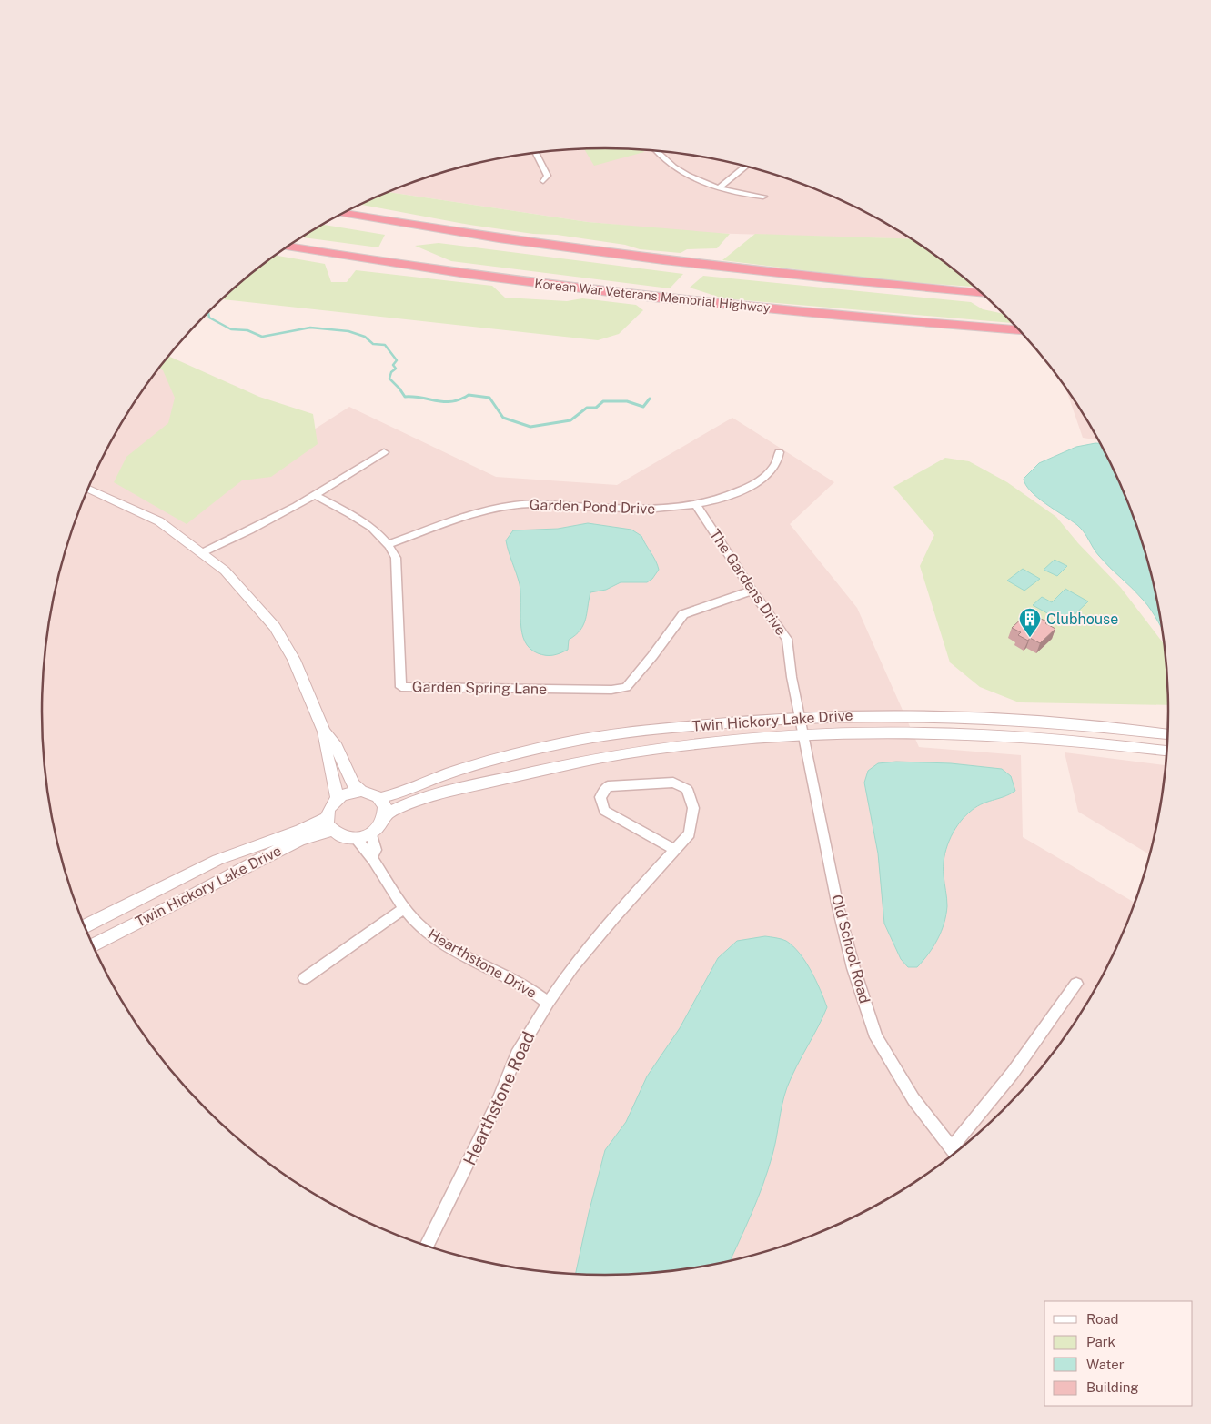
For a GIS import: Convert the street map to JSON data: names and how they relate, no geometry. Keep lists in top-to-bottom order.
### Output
{
  "streets": {
    "highway": ["Korean War Veterans Memorial Highway"],
    "street": [
      "Garden Pond Drive",
      "The Gardens Drive",
      "Garden Spring Lane",
      "Twin Hickory Lake Drive",
      "Old School Road",
      "Hearthstone Drive",
      "Hearthstone Road"
    ]
  },
  "crossings": [
    ["Garden Pond Drive", "The Gardens Drive"],
    ["Garden Pond Drive", "Garden Spring Lane"],
    ["The Gardens Drive", "Garden Spring Lane"],
    ["The Gardens Drive", "Twin Hickory Lake Drive"],
    ["The Gardens Drive", "Old School Road"],
    ["Twin Hickory Lake Drive", "Old School Road"],
    ["Twin Hickory Lake Drive", "Hearthstone Drive"],
    ["Hearthstone Drive", "Hearthstone Road"]
  ],
  "places": {
    "building": ["Clubhouse"]
  },
  "legend": [
    "Road",
    "Park",
    "Water",
    "Building"
  ]
}
